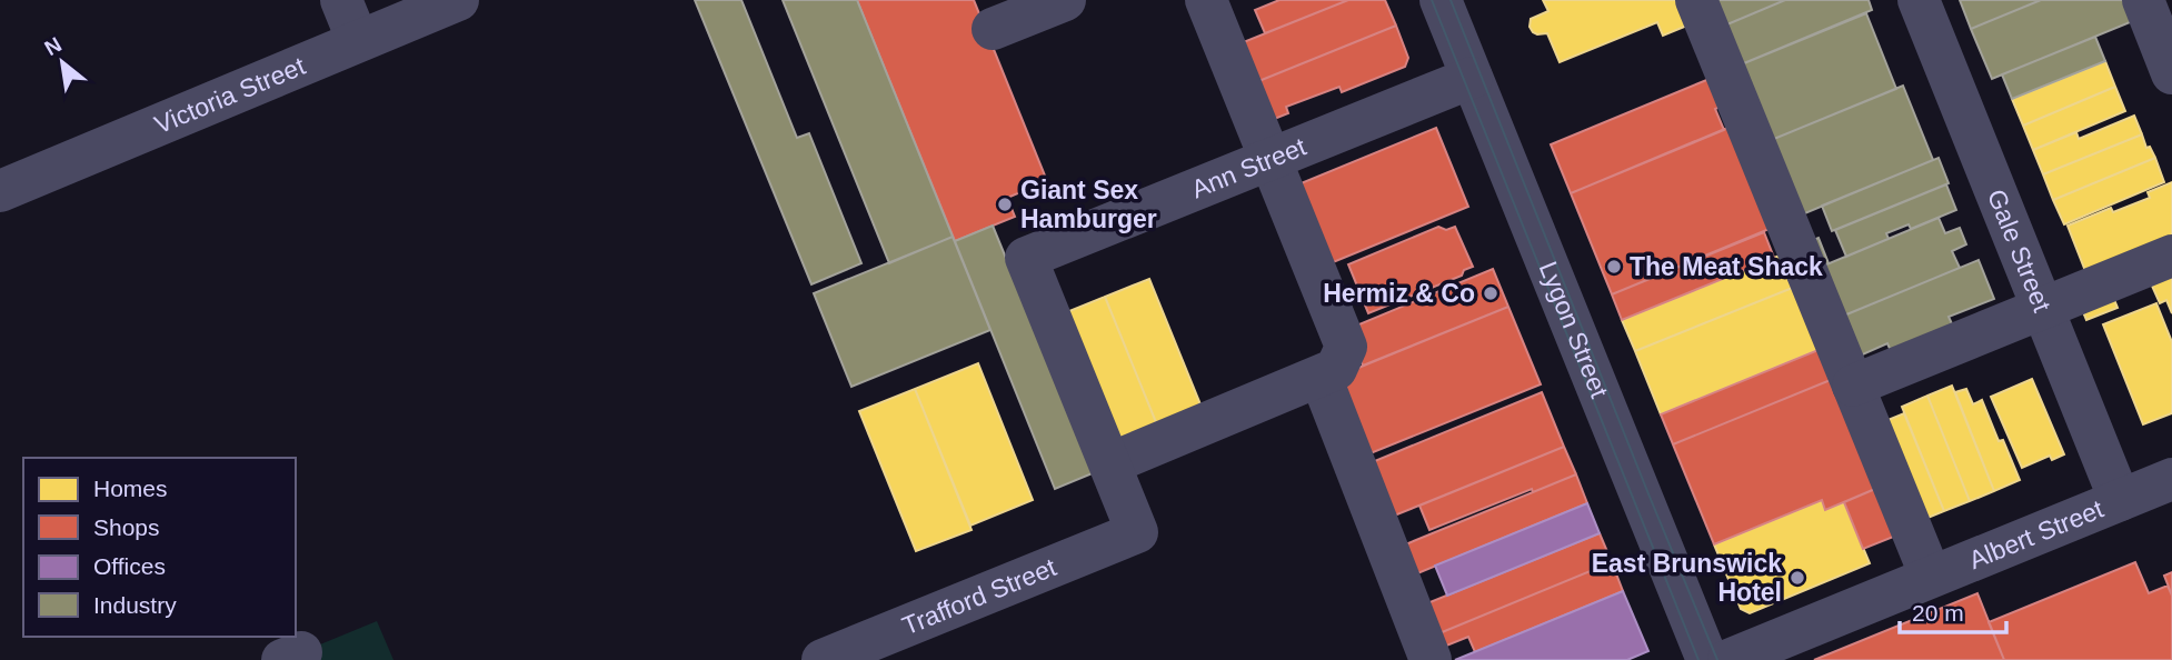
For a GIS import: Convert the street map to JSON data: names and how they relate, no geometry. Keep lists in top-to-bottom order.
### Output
{
  "streets": {
    "street": [
      "Victoria Street",
      "Ann Street",
      "Gale Street",
      "Lygon Street",
      "Albert Street",
      "Trafford Street"
    ]
  },
  "crossings": [
    ["Ann Street", "Lygon Street"],
    ["Ann Street", "Trafford Street"],
    ["Gale Street", "Albert Street"]
  ],
  "places": [
    "Giant Sex Hamburger",
    "The Meat Shack",
    "Hermiz & Co",
    "East Brunswick Hotel"
  ],
  "legend": [
    "Homes",
    "Shops",
    "Offices",
    "Industry"
  ],
  "scale_bar": "20 m",
  "north": "top left"
}
